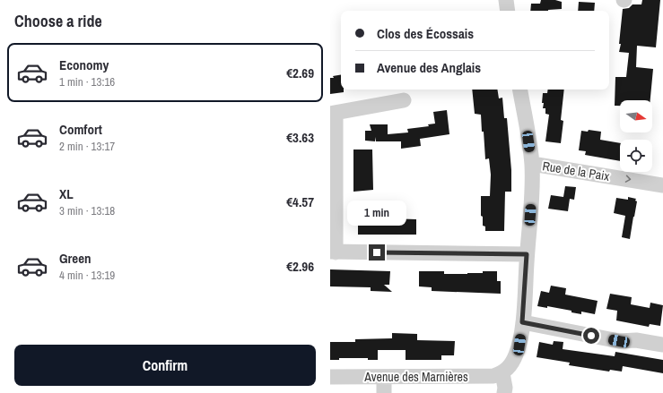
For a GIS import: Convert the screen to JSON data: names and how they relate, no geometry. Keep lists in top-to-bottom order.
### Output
{
  "streets": {
    "street": ["Rue de la Paix", "Avenue des Marnières"]
  },
  "one_way": ["Rue de la Paix"],
  "north": "right",
  "page": {
    "heading": "Choose a ride",
    "banner": ["Clos des Écossais", "Avenue des Anglais"],
    "list": [
      {
        "name": "Economy",
        "note": "1 min · 13:16",
        "value": "€2.69"
      },
      {
        "name": "Comfort",
        "note": "2 min · 13:17",
        "value": "€3.63"
      },
      {
        "name": "XL",
        "note": "3 min · 13:18",
        "value": "€4.57"
      },
      {
        "name": "Green",
        "note": "4 min · 13:19",
        "value": "€2.96"
      }
    ],
    "bubble": "1 min",
    "buttons": "Confirm"
  }
}
